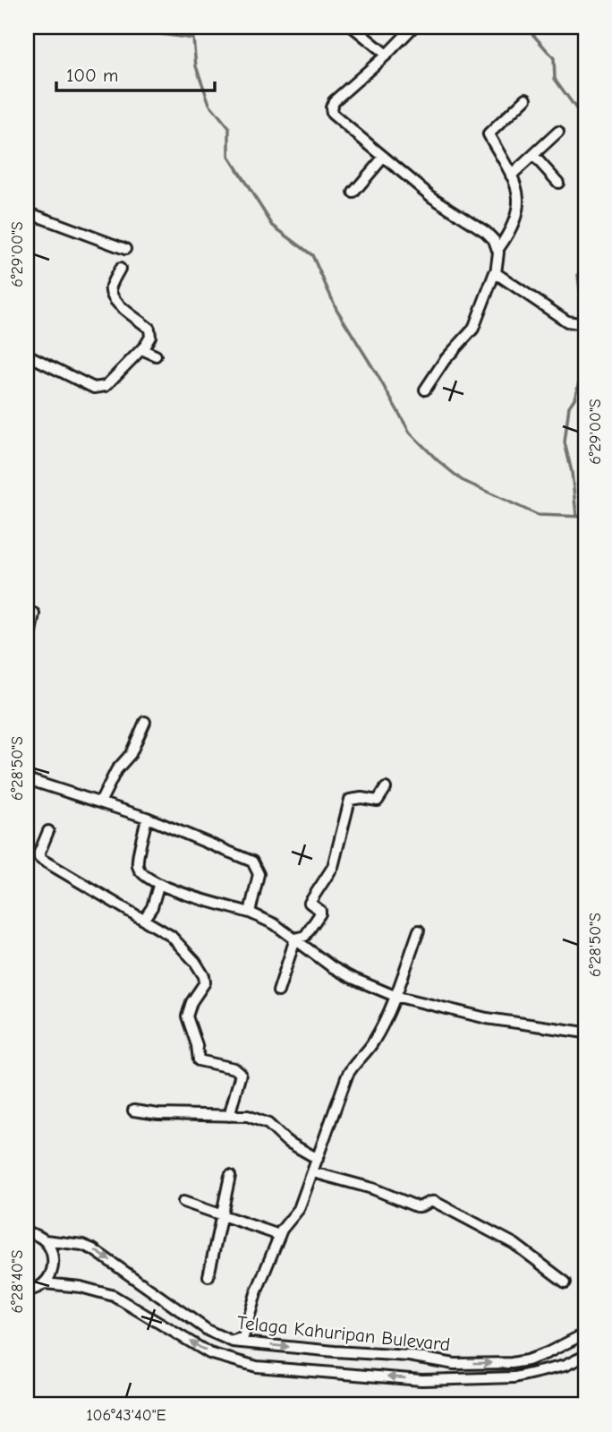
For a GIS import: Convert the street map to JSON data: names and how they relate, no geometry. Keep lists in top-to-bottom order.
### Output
{
  "streets": {
    "street": ["Telaga Kahuripan Bulevard"]
  },
  "scale_bar": "100 m",
  "coordinates": [
    "6°29'00\"S",
    "6°28'50\"S",
    "6°28'40\"S",
    "106°43'40\"E"
  ]
}
